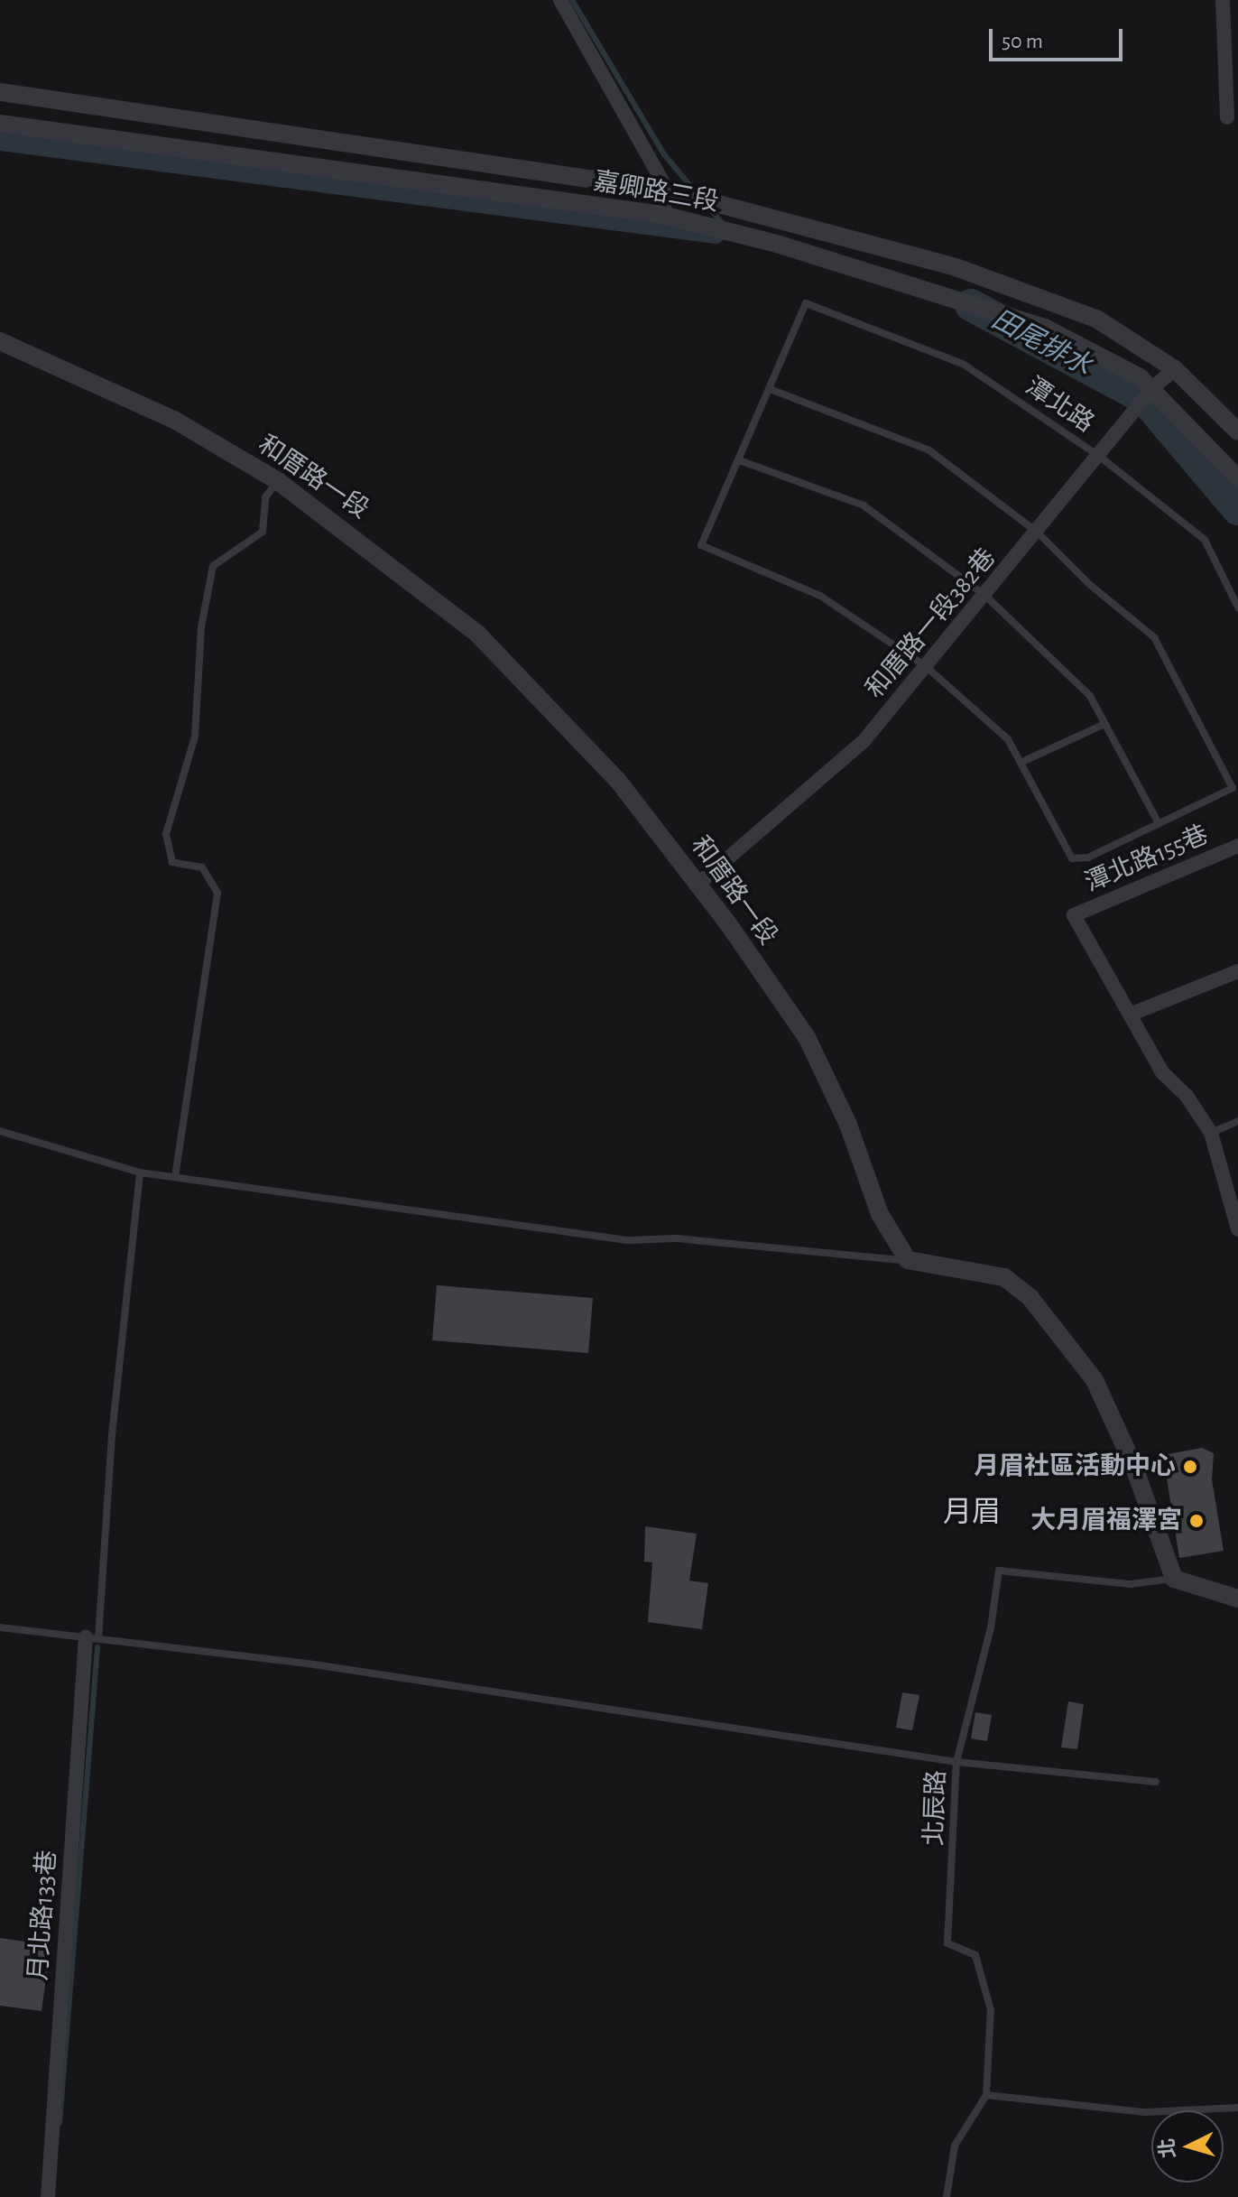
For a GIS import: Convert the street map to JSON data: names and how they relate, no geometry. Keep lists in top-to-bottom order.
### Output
{
  "streets": {
    "street": [
      "嘉卿路三段",
      "和厝路一段",
      "和厝路一段382巷",
      "潭北路155巷",
      "月北路133巷"
    ],
    "lane": ["潭北路", "北辰路"]
  },
  "crossings": [
    ["嘉卿路三段", "和厝路一段382巷"],
    ["潭北路", "和厝路一段382巷"],
    ["和厝路一段", "和厝路一段382巷"]
  ],
  "districts": ["月眉"],
  "water": ["田尾排水"],
  "places": ["月眉社區活動中心", "大月眉福澤宮"],
  "scale_bar": "50 m",
  "north": "left"
}
